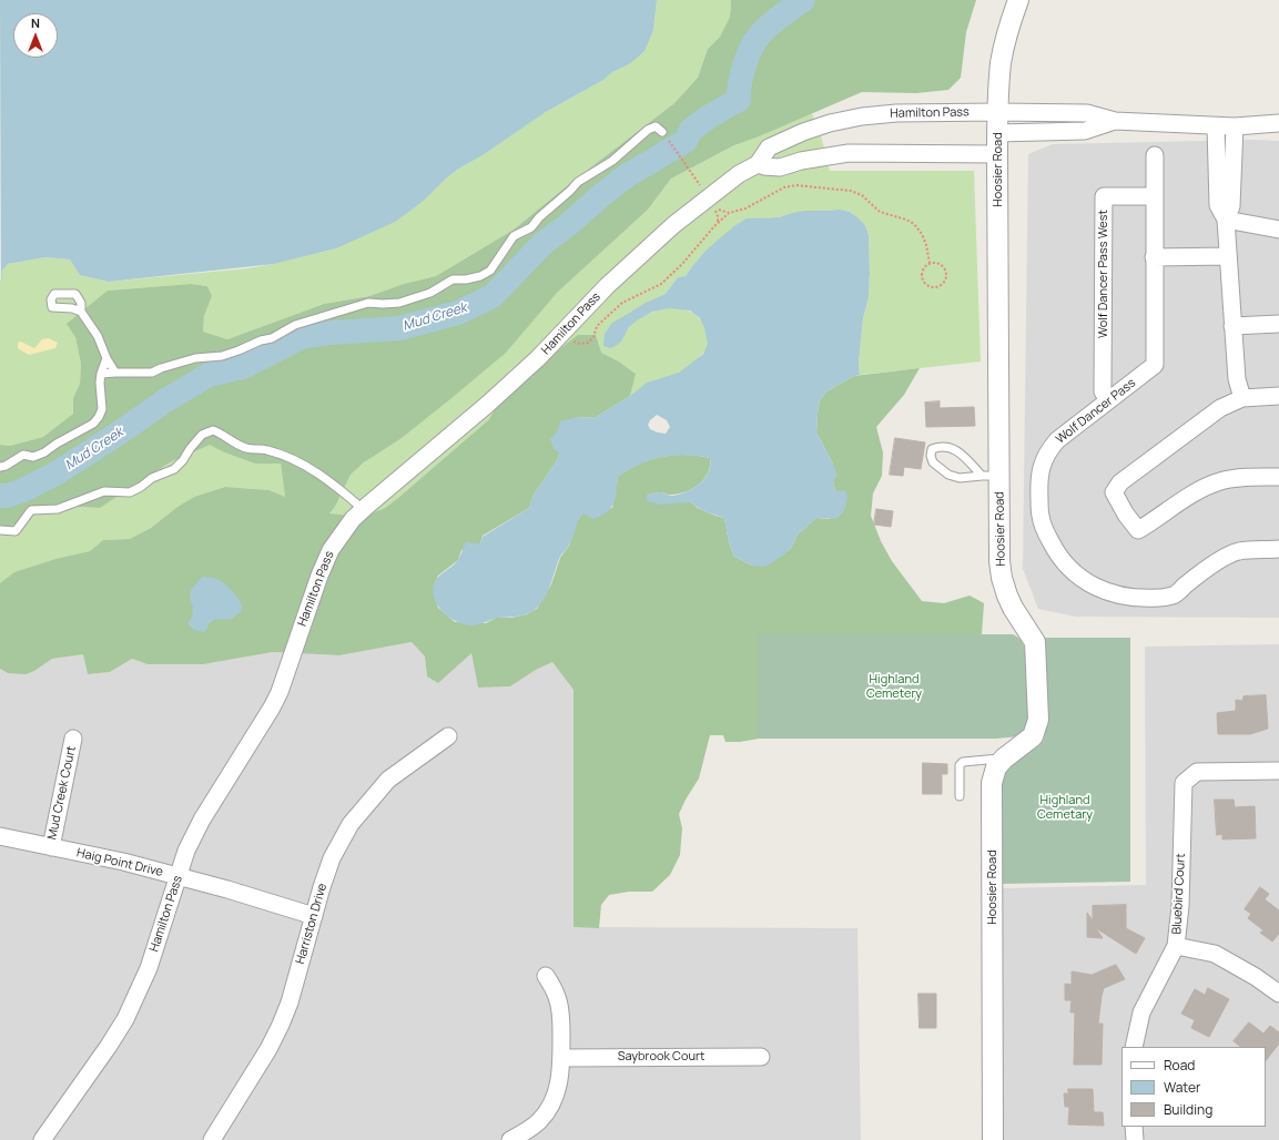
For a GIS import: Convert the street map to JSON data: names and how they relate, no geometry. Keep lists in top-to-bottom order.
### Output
{
  "streets": {
    "street": [
      "Hamilton Pass",
      "Hoosier Road",
      "Wolf Dancer Pass West",
      "Wolf Dancer Pass",
      "Mud Creek Court",
      "Haig Point Drive",
      "Bluebird Court",
      "Harriston Drive",
      "Saybrook Court"
    ]
  },
  "crossings": [
    ["Hamilton Pass", "Hoosier Road"],
    ["Hamilton Pass", "Haig Point Drive"],
    ["Wolf Dancer Pass West", "Wolf Dancer Pass"],
    ["Mud Creek Court", "Haig Point Drive"],
    ["Haig Point Drive", "Harriston Drive"]
  ],
  "water": ["Mud Creek"],
  "parks": ["Highland Cemetery", "Highland Cemetary"],
  "legend": ["Road", "Water", "Building"],
  "north": "top"
}
